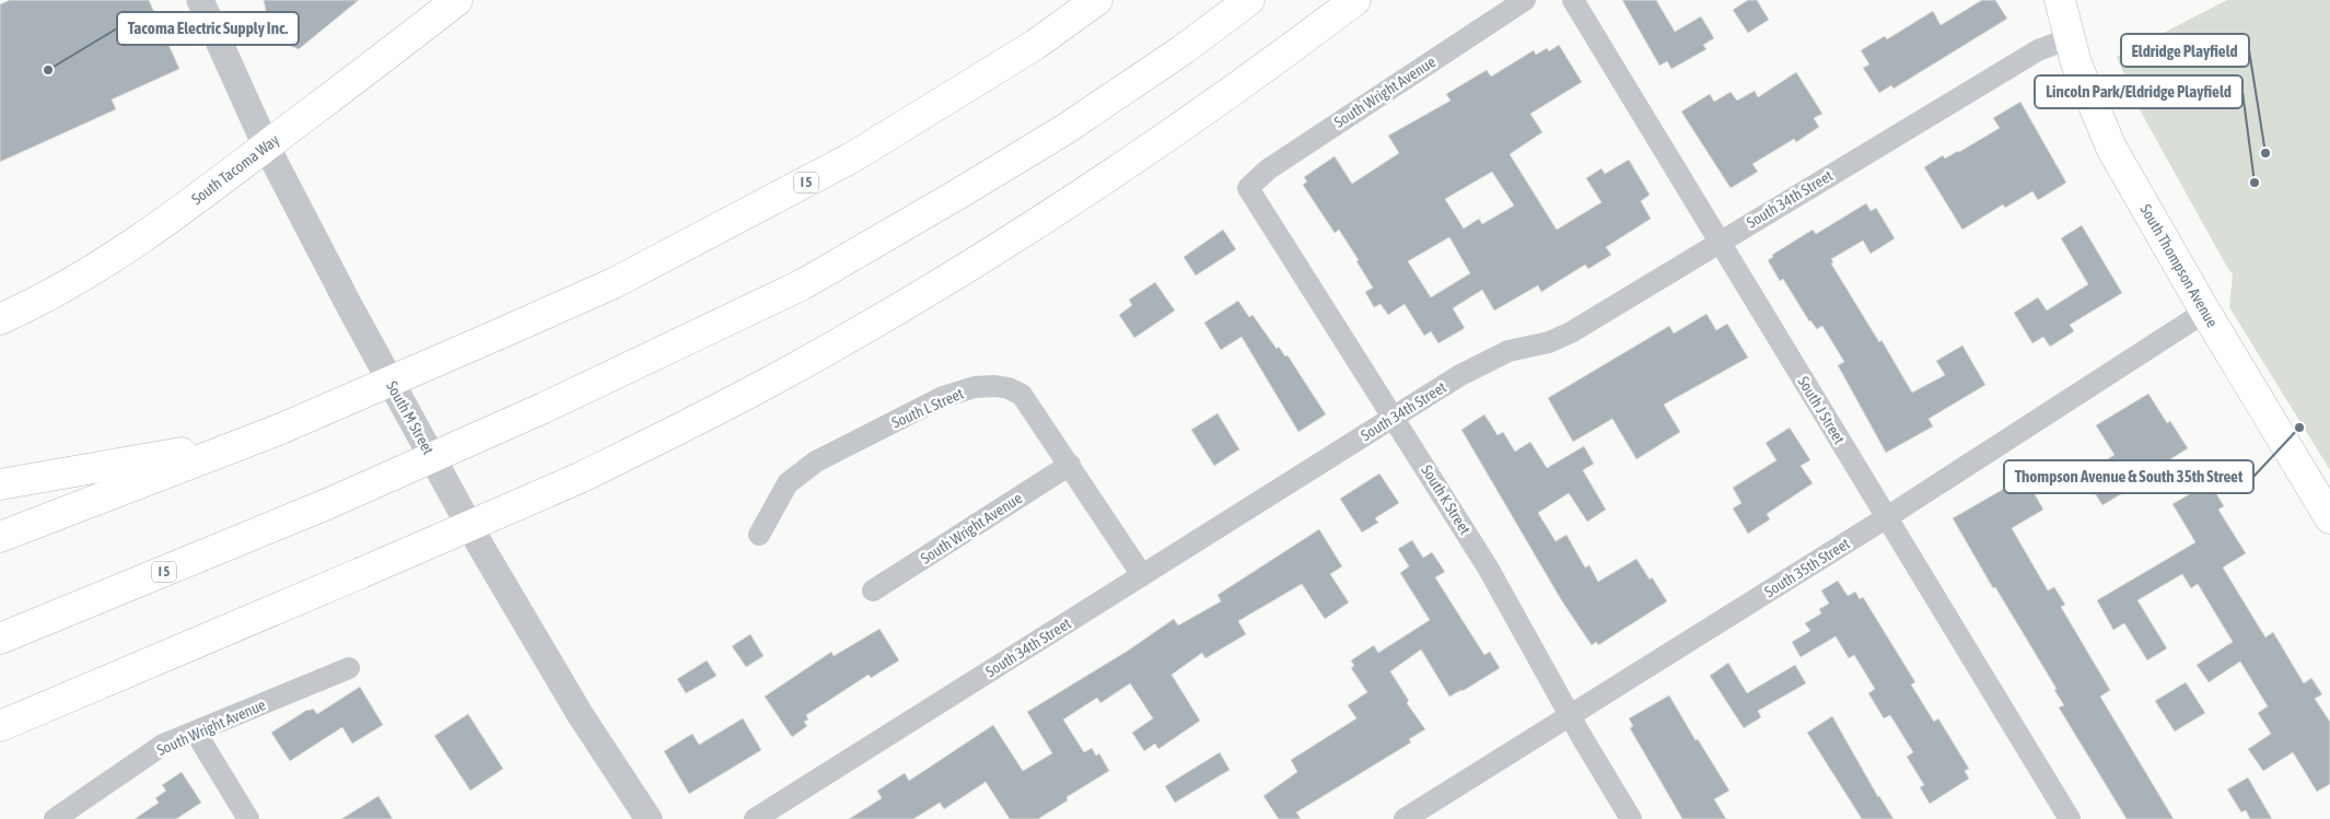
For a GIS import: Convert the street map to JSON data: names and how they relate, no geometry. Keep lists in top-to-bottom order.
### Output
{
  "streets": {
    "main road": ["South Tacoma Way", "I 5", "South Thompson Avenue"],
    "street": [
      "South Wright Avenue",
      "South 34th Street",
      "South L Street",
      "South J Street",
      "South M Street",
      "South K Street",
      "South 35th Street"
    ]
  },
  "crossings": [
    ["South Wright Avenue", "South L Street"],
    ["South Wright Avenue", "South K Street"],
    ["South Tacoma Way", "South M Street"],
    ["South 34th Street", "South Thompson Avenue"],
    ["South 34th Street", "South L Street"],
    ["South 34th Street", "South J Street"],
    ["South 34th Street", "South K Street"],
    ["South Thompson Avenue", "South 35th Street"],
    ["South J Street", "South 35th Street"],
    ["South K Street", "South 35th Street"]
  ],
  "places": [
    "Tacoma Electric Supply Inc.",
    "Eldridge Playfield",
    "Lincoln Park/Eldridge Playfield",
    "Thompson Avenue & South 35th Street"
  ]
}
